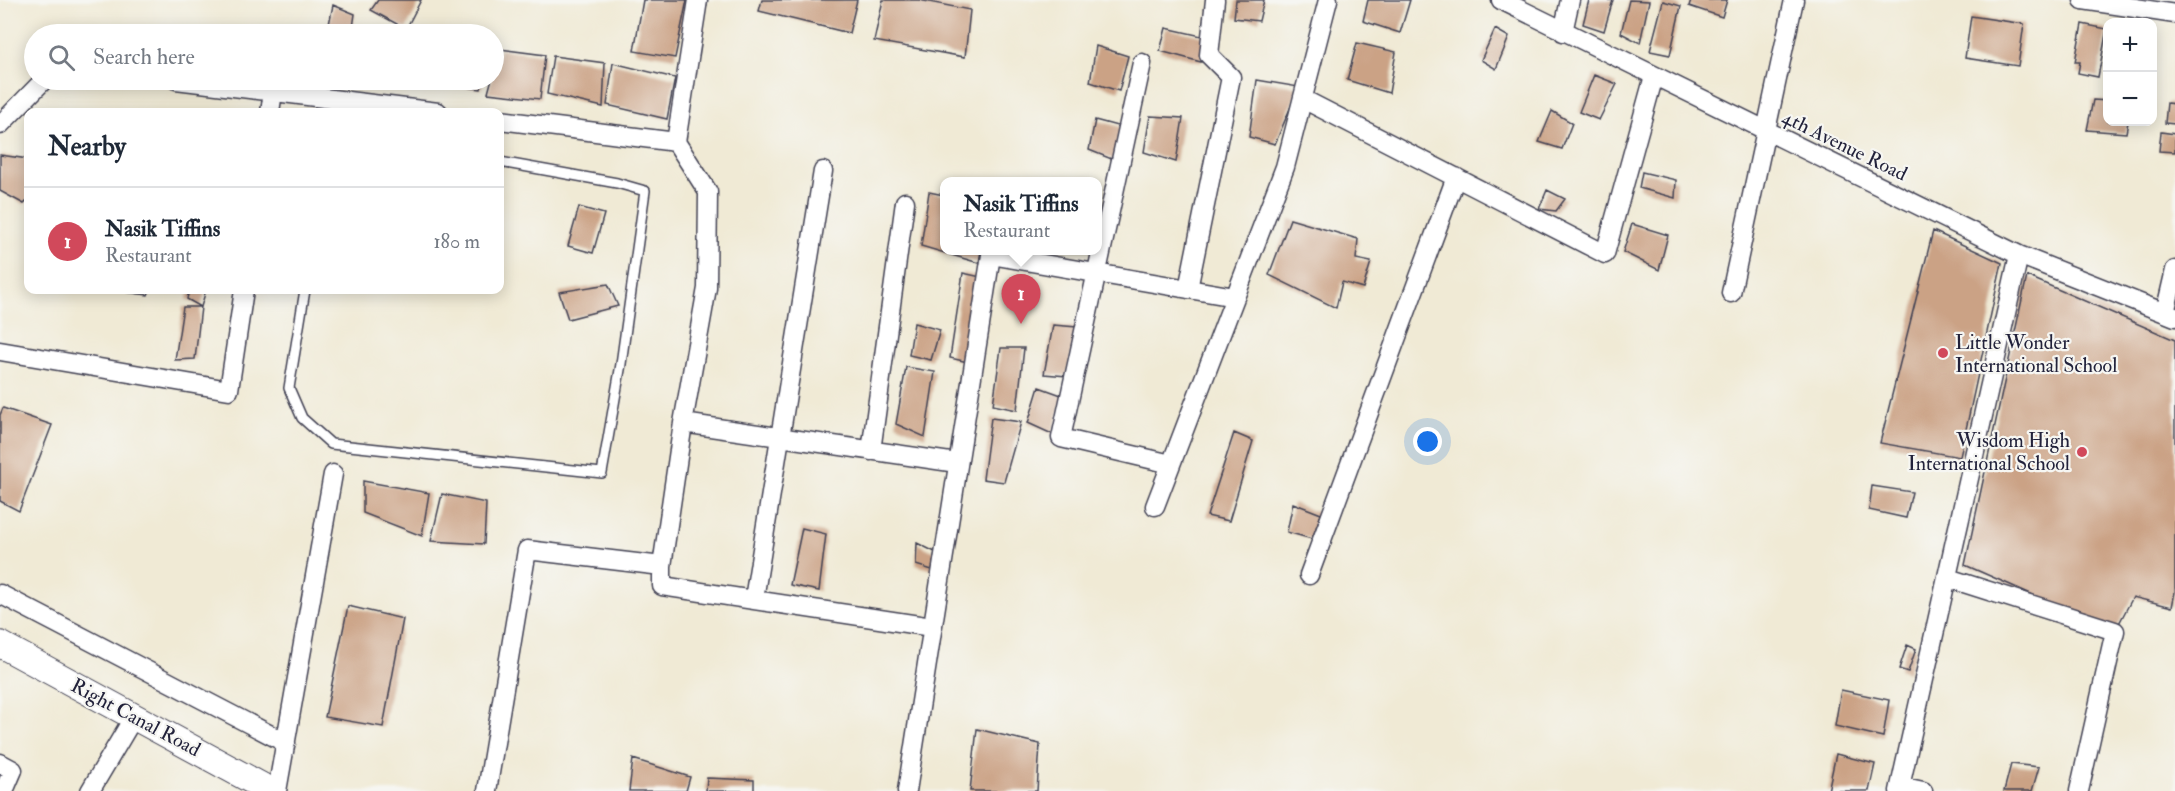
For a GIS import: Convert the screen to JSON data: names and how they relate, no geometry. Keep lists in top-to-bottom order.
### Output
{
  "streets": {
    "street": ["4th Avenue Road", "Right Canal Road"]
  },
  "places": ["Little Wonder International School", "Wisdom High International School"],
  "page": {
    "map_buttons": ["+", "−"],
    "search": "Search here",
    "heading": "Nearby",
    "popup": ["Nasik Tiffins", "Restaurant"],
    "list": [
      {
        "mark": "1",
        "name": "Nasik Tiffins",
        "note": "Restaurant",
        "value": "180 m"
      }
    ],
    "pins": "1"
  }
}
